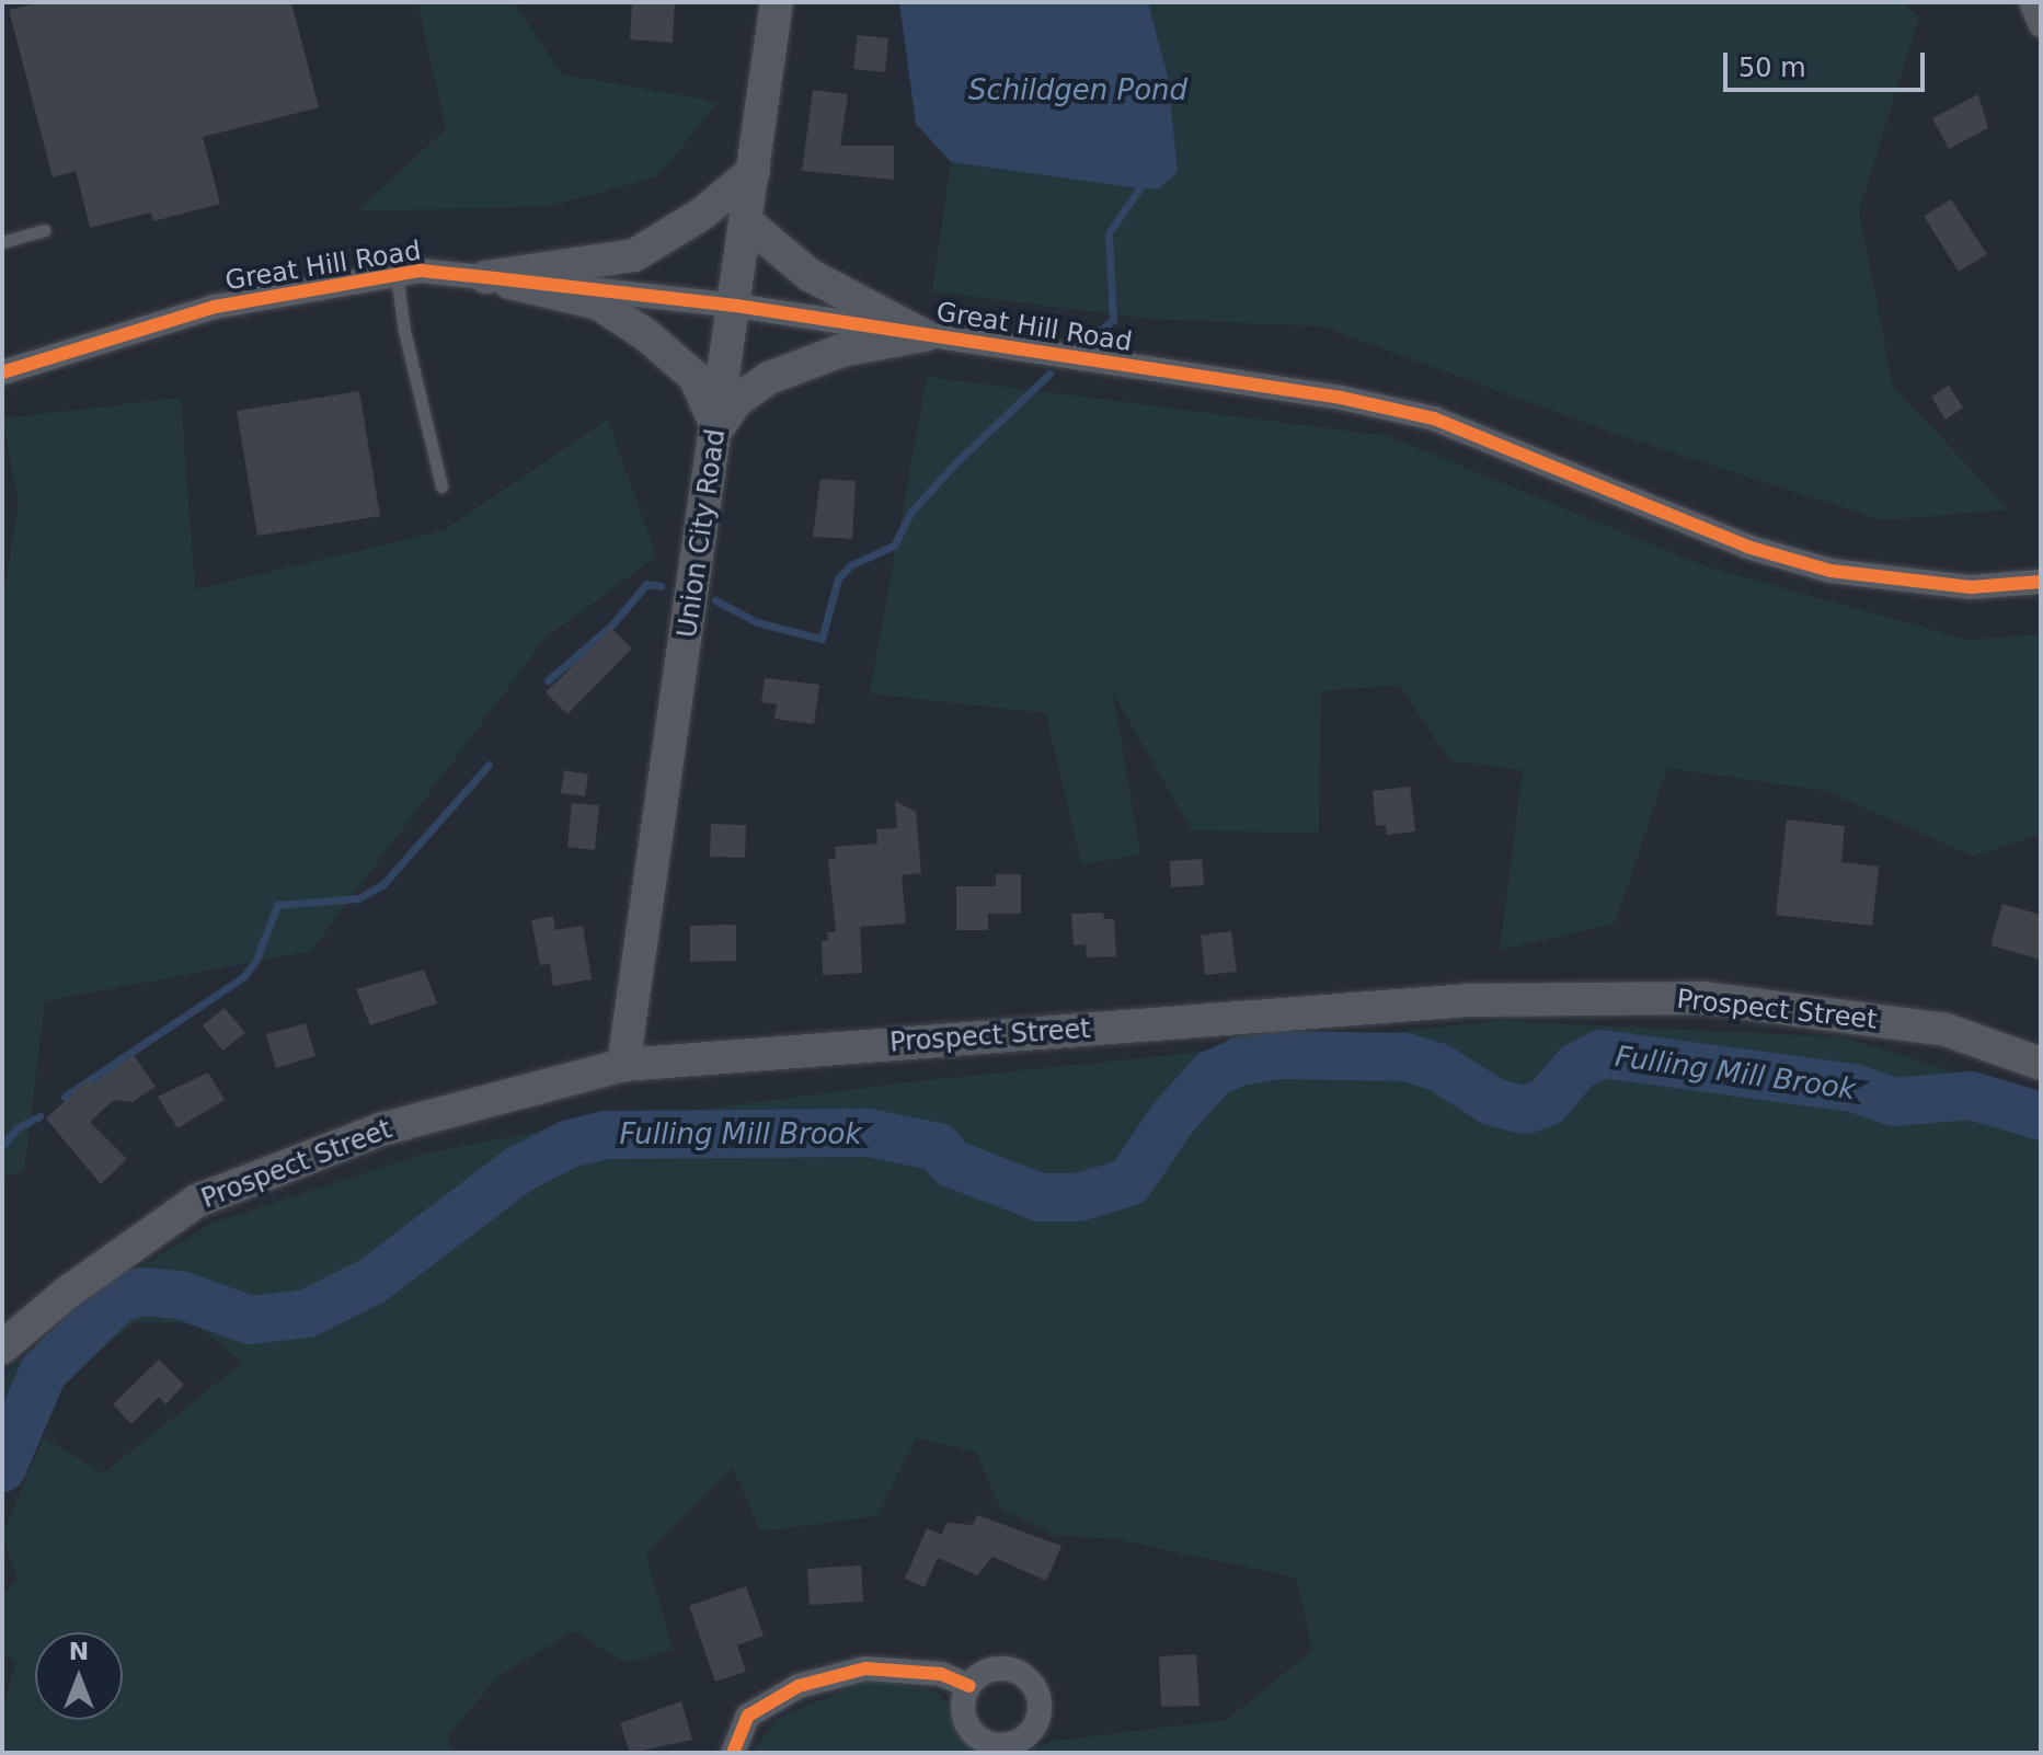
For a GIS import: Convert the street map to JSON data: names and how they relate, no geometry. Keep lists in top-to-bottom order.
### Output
{
  "streets": {
    "main road": ["Union City Road", "Prospect Street"],
    "street": ["Great Hill Road"]
  },
  "crossings": [
    ["Great Hill Road", "Union City Road"],
    ["Union City Road", "Prospect Street"]
  ],
  "water": ["Schildgen Pond", "Fulling Mill Brook"],
  "scale_bar": "50 m",
  "north": "top"
}
